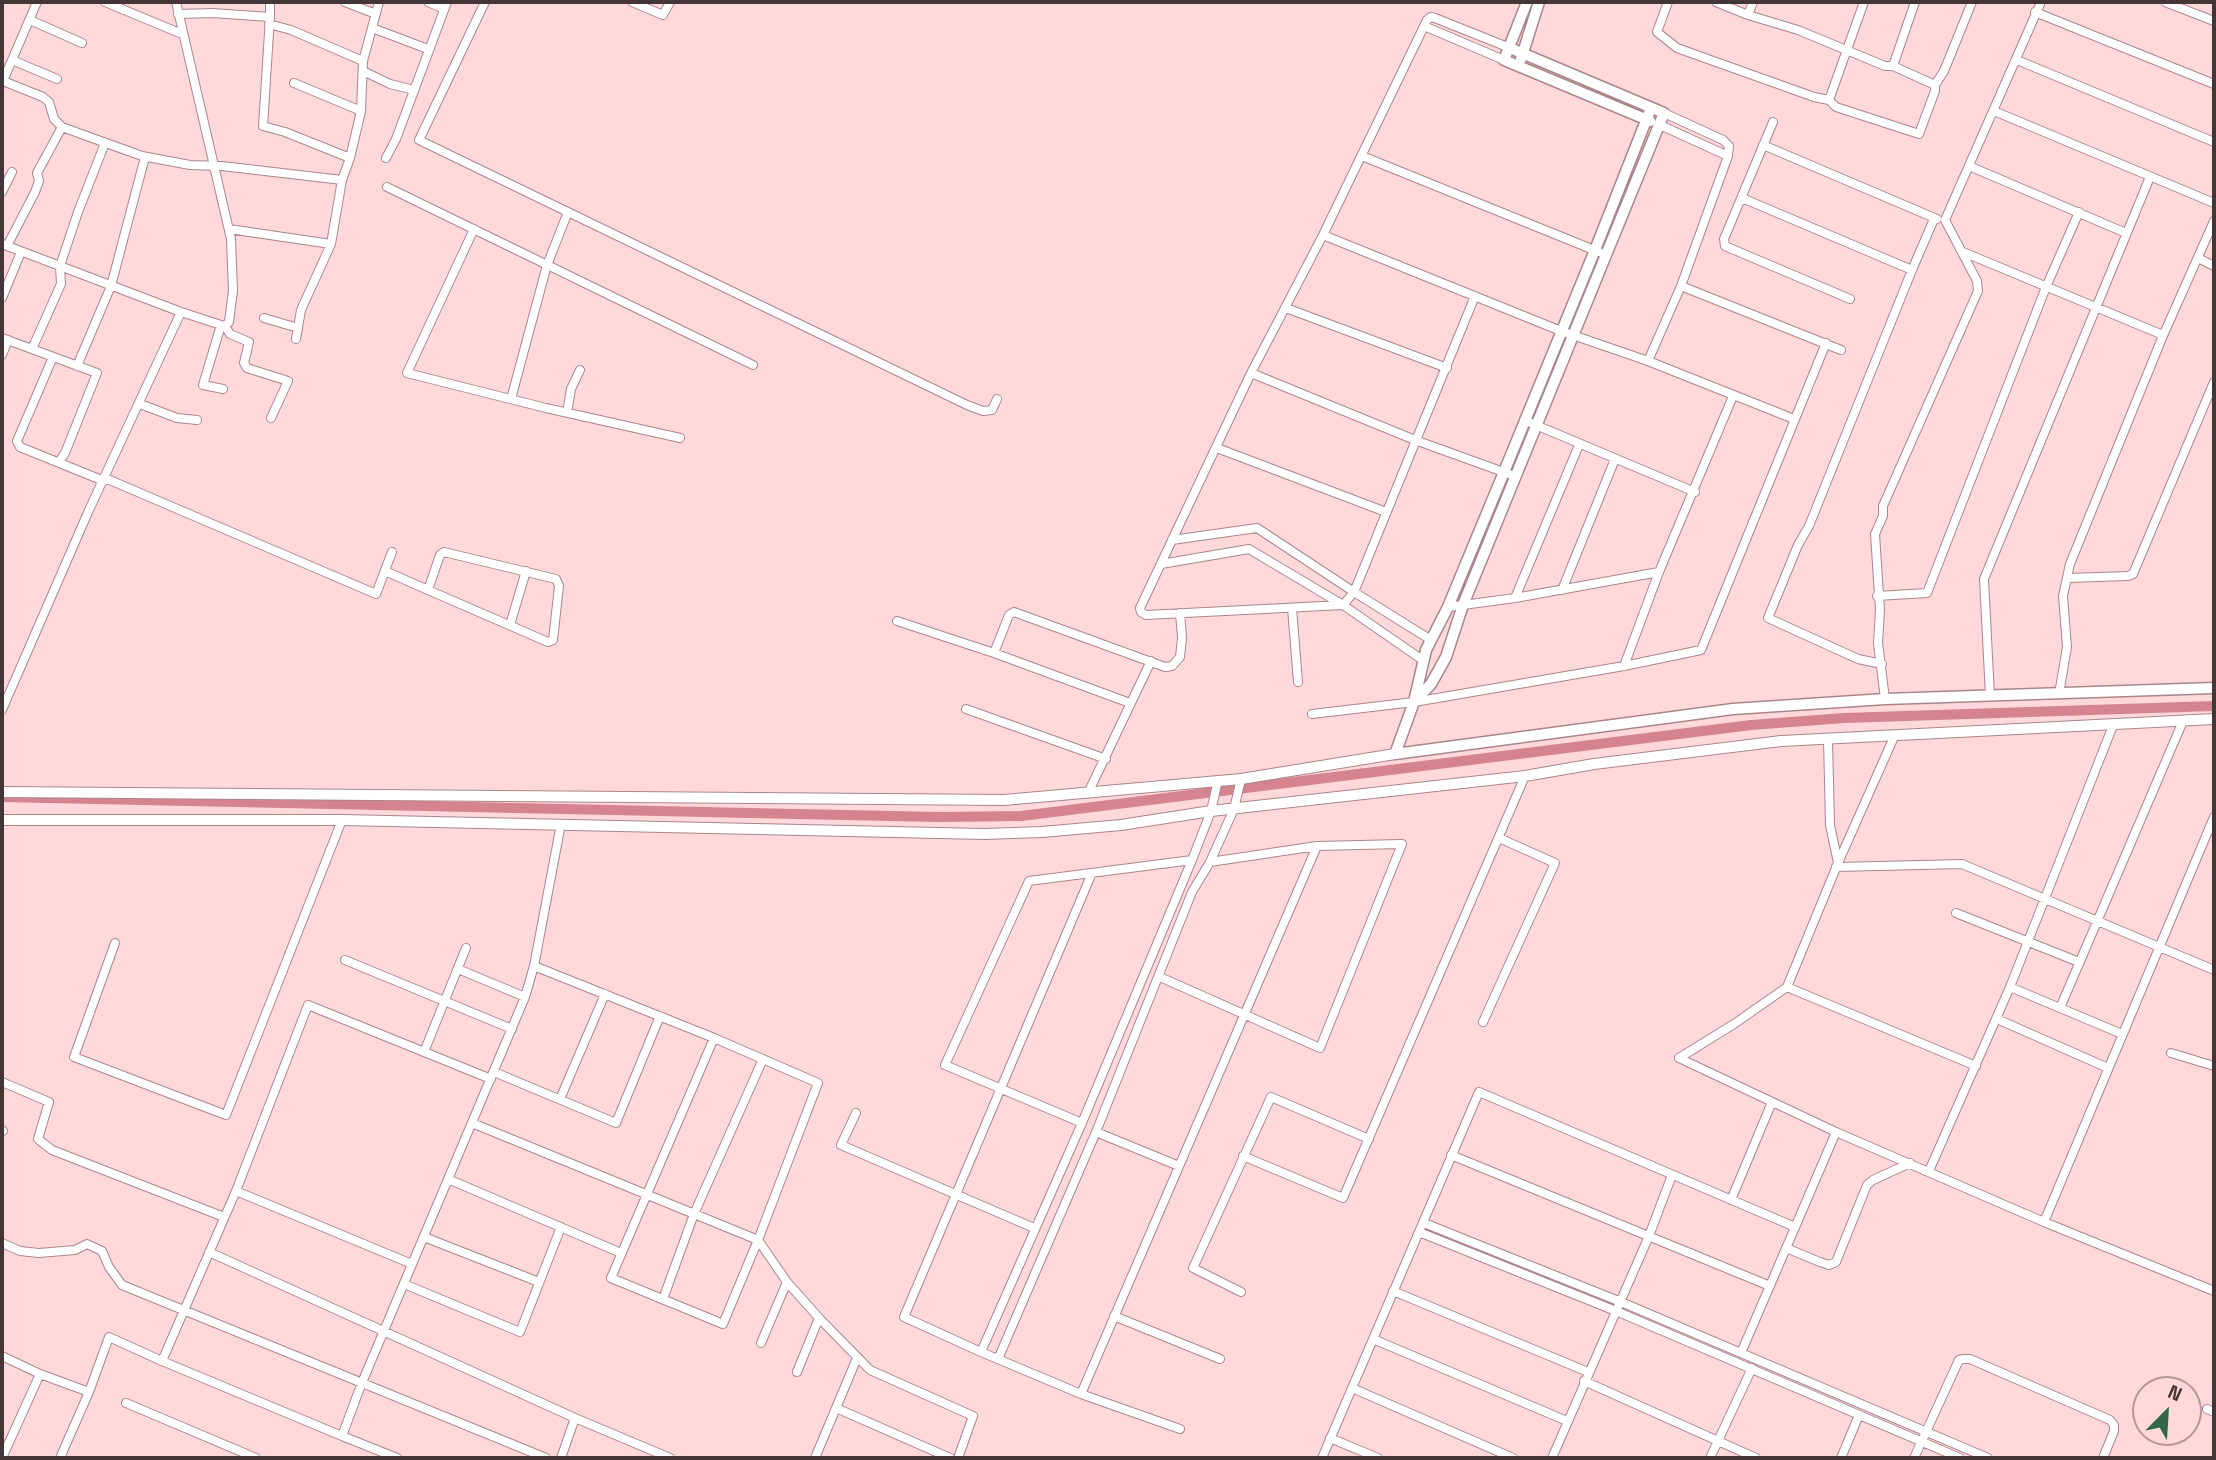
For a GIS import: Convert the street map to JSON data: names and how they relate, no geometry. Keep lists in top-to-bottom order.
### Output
{
  "north": "top right"
}
